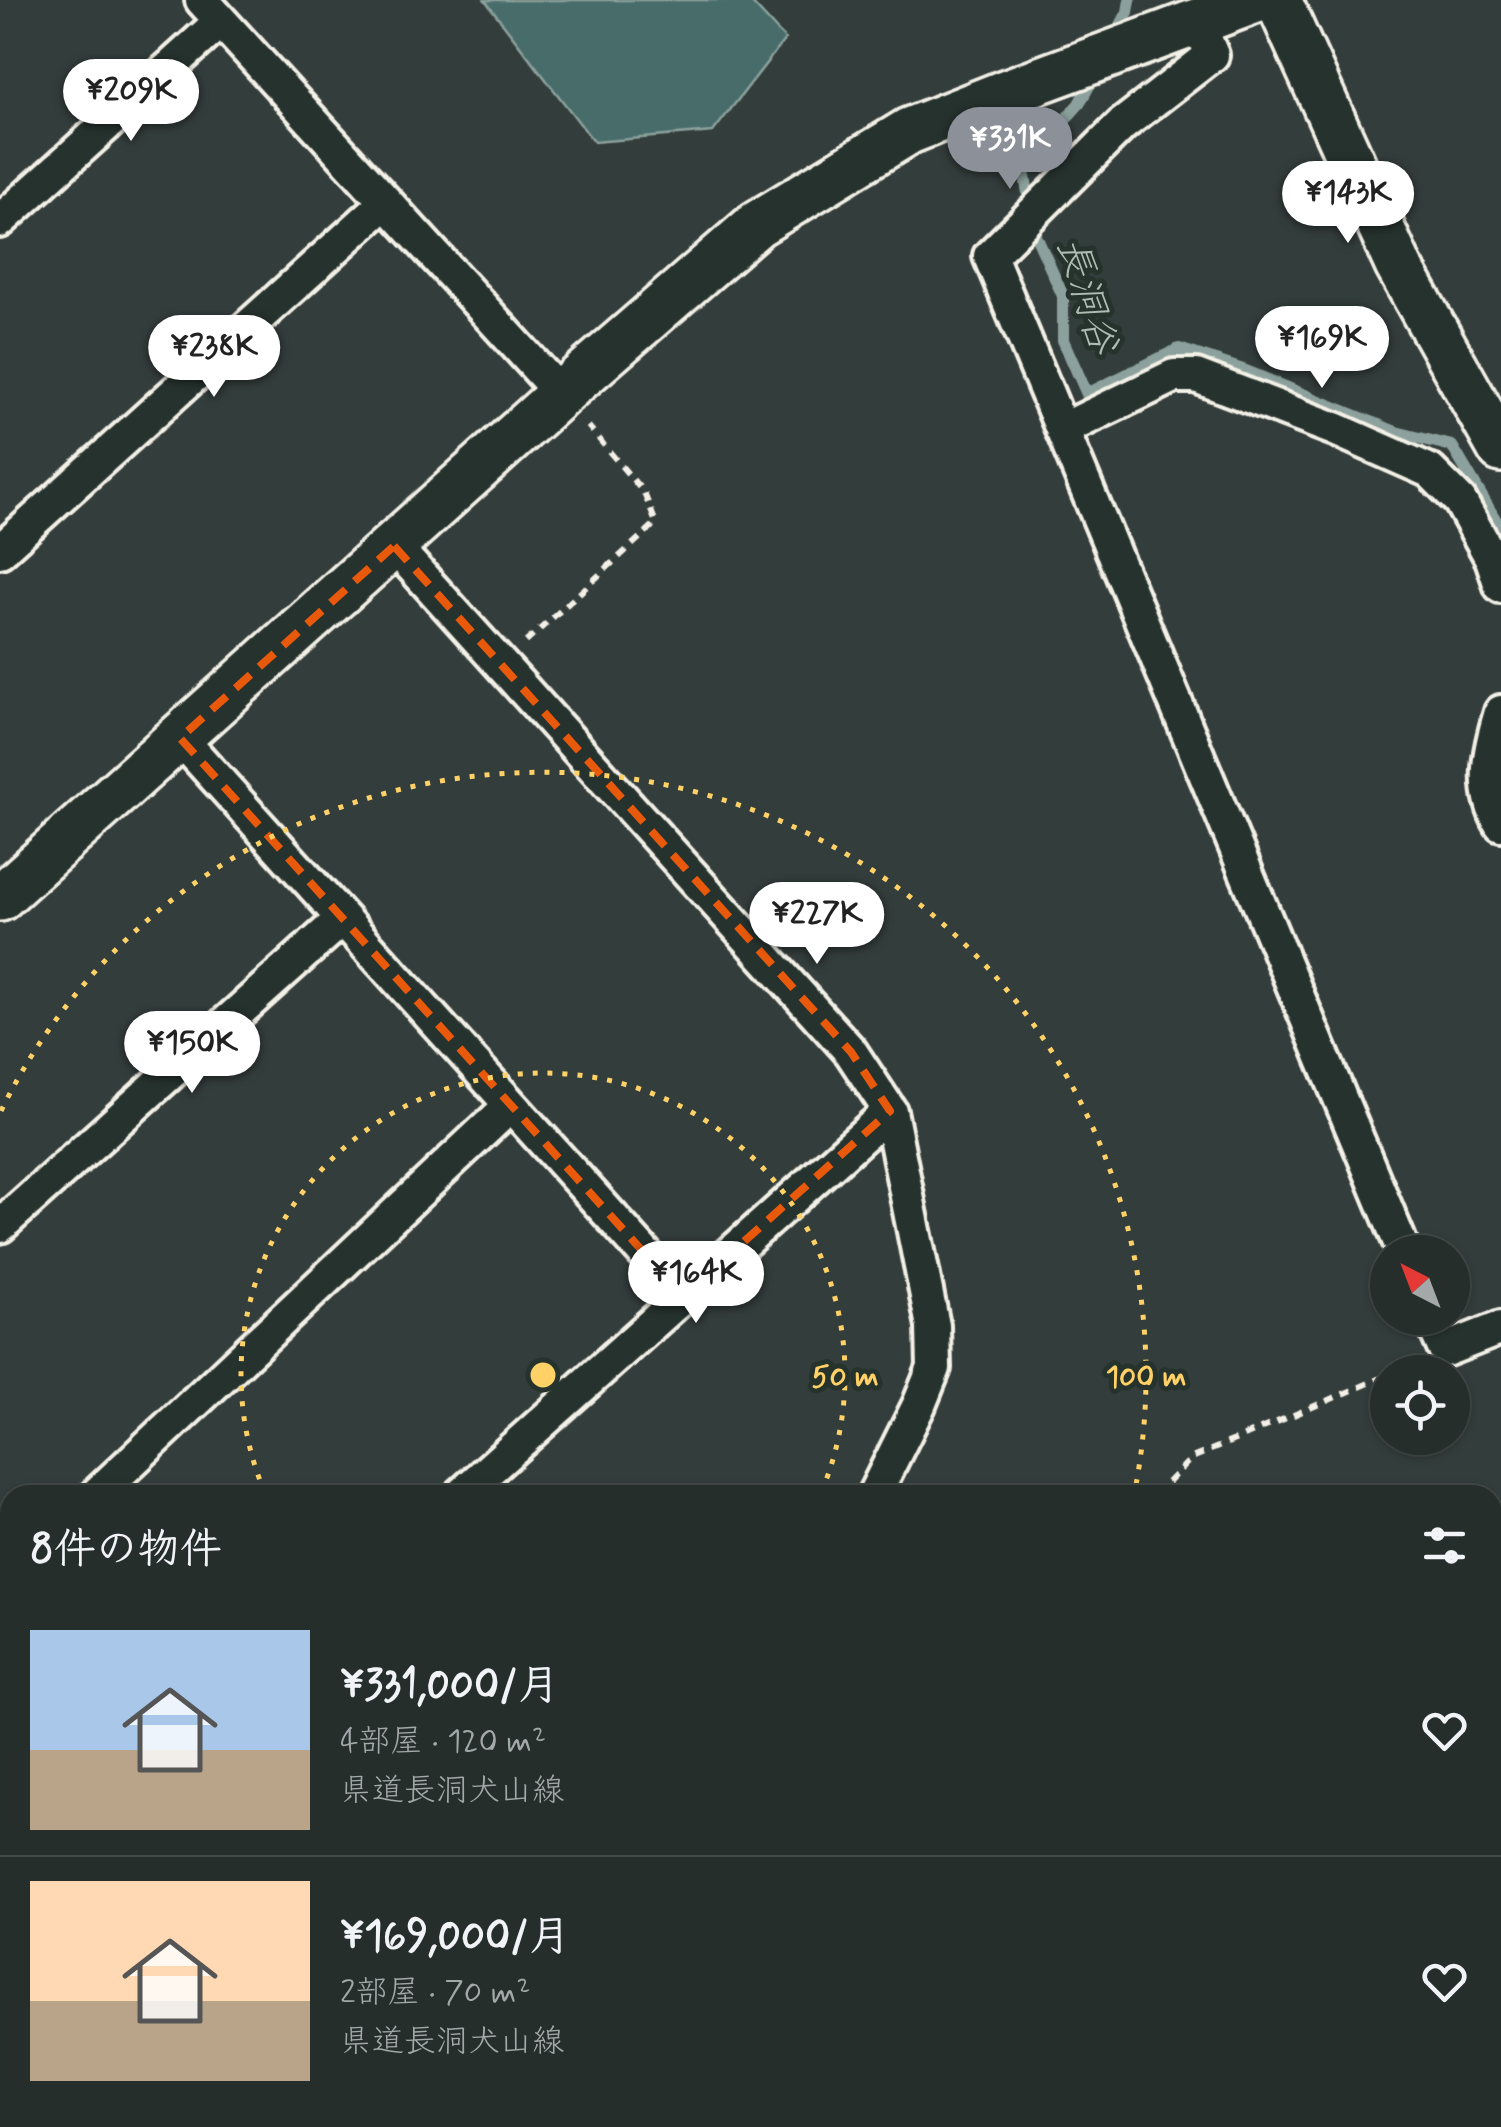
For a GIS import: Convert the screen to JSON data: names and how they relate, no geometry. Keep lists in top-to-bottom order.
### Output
{
  "water": ["長洞谷"],
  "north": "top left",
  "page": {
    "price": [
      "¥209K",
      "¥331K",
      "¥143K",
      "¥169K",
      "¥238K",
      "¥227K",
      "¥150K",
      "¥164K"
    ],
    "heading": "8件の物件",
    "list": [
      {
        "name": "¥331,000/月",
        "note": "4部屋 · 120 m² · 県道長洞犬山線"
      },
      {
        "name": "¥169,000/月",
        "note": "2部屋 · 70 m² · 県道長洞犬山線"
      }
    ]
  },
  "rings": ["50 m", "100 m"]
}
